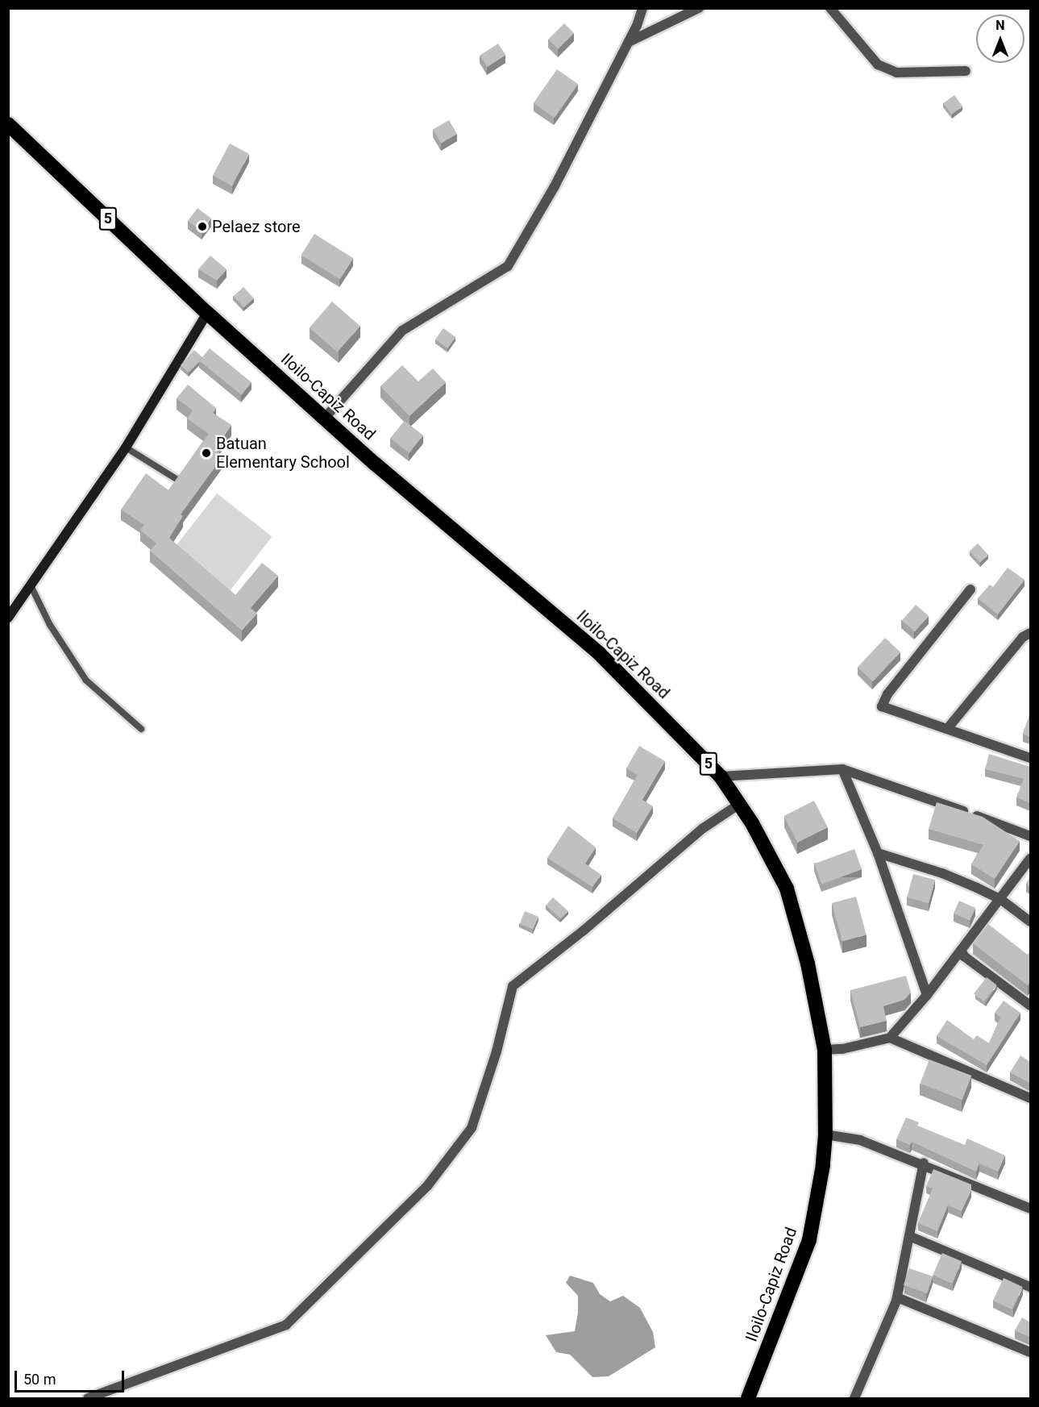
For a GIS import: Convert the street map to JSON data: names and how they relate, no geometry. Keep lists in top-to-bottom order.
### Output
{
  "streets": {
    "highway": ["5", "Iloilo-Capiz Road"]
  },
  "places": ["Pelaez store", "Batuan Elementary School"],
  "scale_bar": "50 m",
  "north": "top"
}
